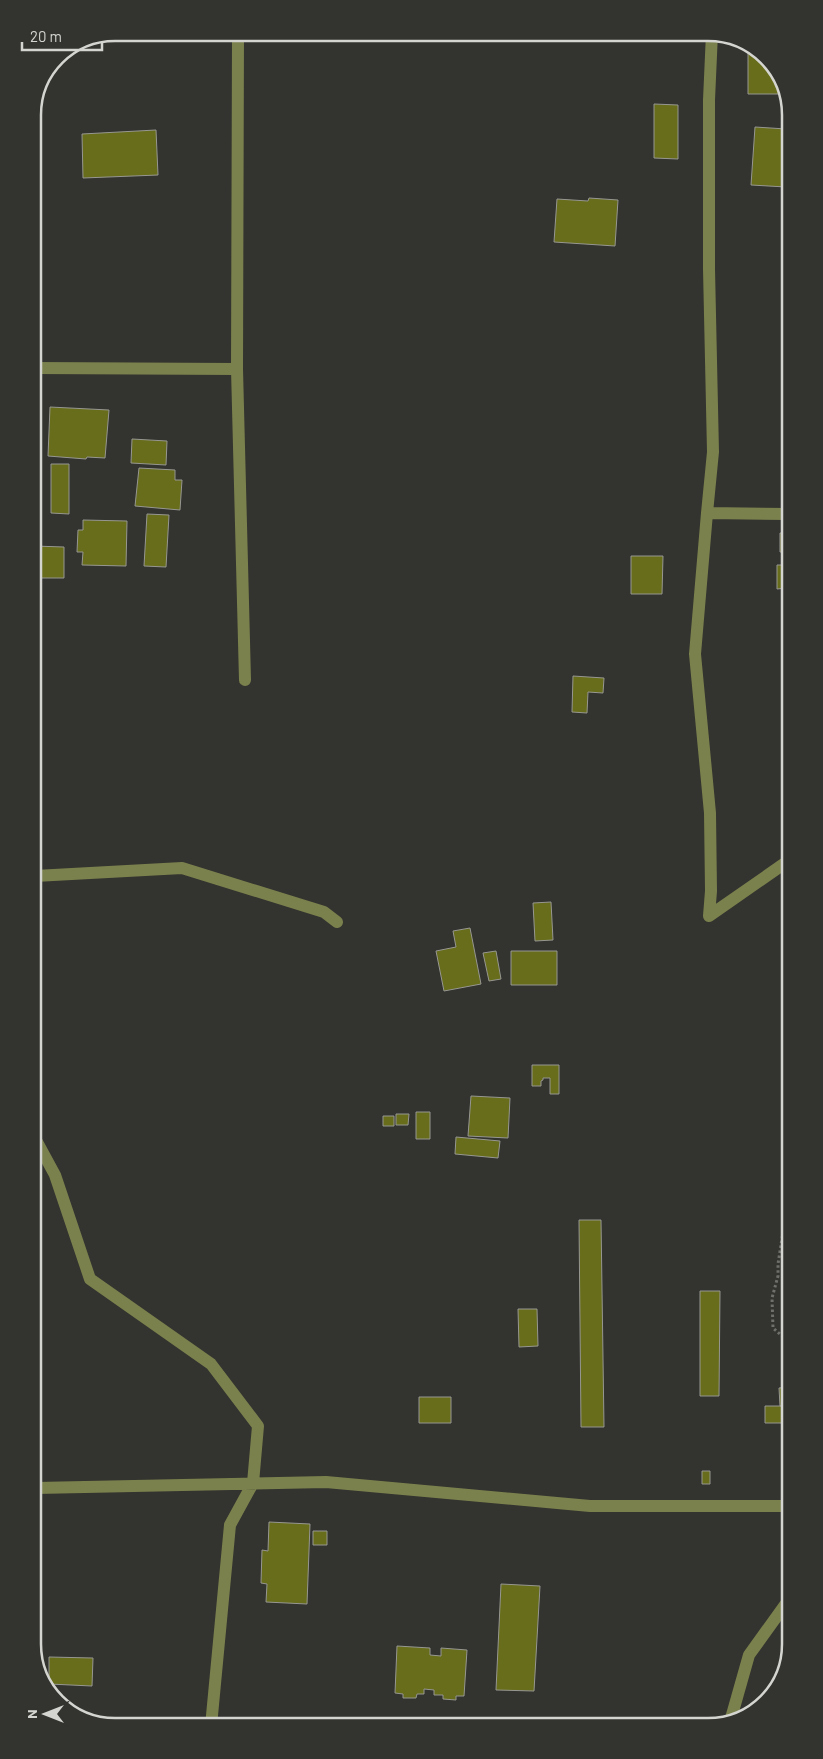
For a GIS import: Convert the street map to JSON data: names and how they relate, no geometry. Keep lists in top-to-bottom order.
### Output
{
  "scale_bar": "20 m",
  "north": "left"
}
